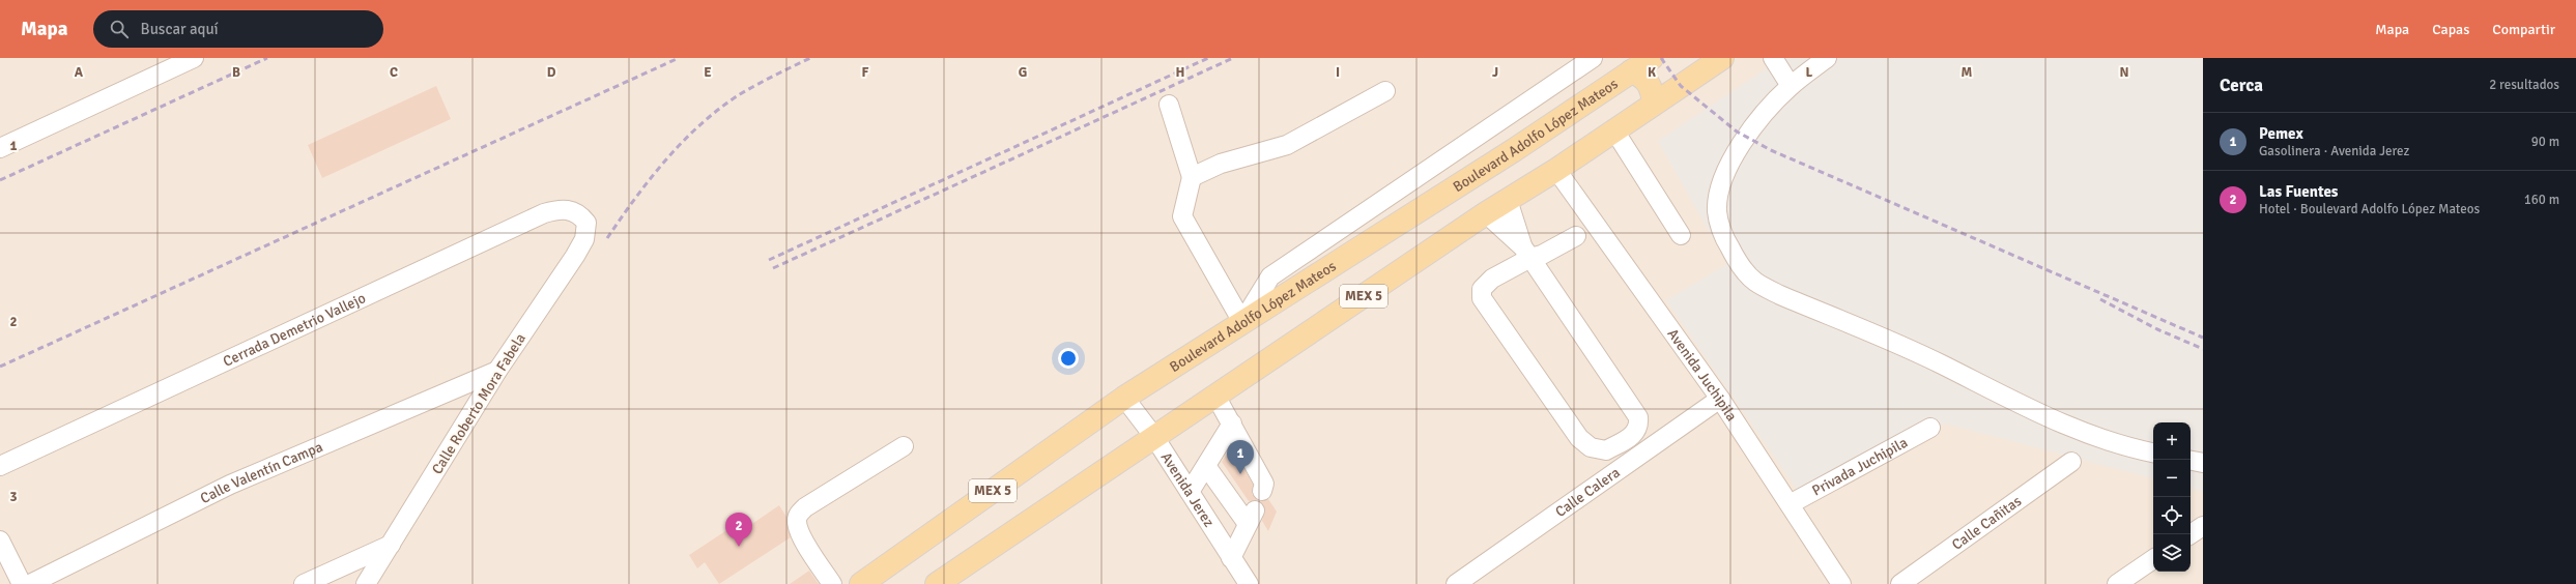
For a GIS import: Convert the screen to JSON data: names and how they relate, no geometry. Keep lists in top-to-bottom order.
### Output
{
  "streets": {
    "main road": ["Boulevard Adolfo López Mateos", "MEX 5"],
    "street": [
      "Cerrada Demetrio Vallejo",
      "Avenida Juchipila",
      "Calle Roberto Mora Fabela",
      "Privada Juchipila",
      "Calle Valentín Campa",
      "Avenida Jerez",
      "Calle Calera",
      "Calle Cañitas"
    ]
  },
  "crossings": [
    ["Boulevard Adolfo López Mateos", "Avenida Jerez"],
    ["MEX 5", "Avenida Juchipila"],
    ["MEX 5", "Avenida Jerez"],
    ["Cerrada Demetrio Vallejo", "Calle Roberto Mora Fabela"],
    ["Avenida Juchipila", "Privada Juchipila"],
    ["Avenida Juchipila", "Calle Calera"],
    ["Calle Roberto Mora Fabela", "Calle Valentín Campa"]
  ],
  "page": {
    "header": "Mapa",
    "search": "Buscar aquí",
    "nav": ["Mapa", "Capas", "Compartir"],
    "heading": ["Cerca", "2 resultados"],
    "list": [
      {
        "mark": "1",
        "name": "Pemex",
        "note": "Gasolinera · Avenida Jerez",
        "value": "90 m"
      },
      {
        "mark": "2",
        "name": "Las Fuentes",
        "note": "Hotel · Boulevard Adolfo López Mateos",
        "value": "160 m"
      }
    ],
    "map_buttons": ["+", "−"],
    "pins": ["1", "2"]
  },
  "grid": {
    "columns": [
      "A",
      "B",
      "C",
      "D",
      "E",
      "F",
      "G",
      "H",
      "I",
      "J",
      "K",
      "L",
      "M",
      "N"
    ],
    "rows": ["1", "2", "3"]
  }
}
